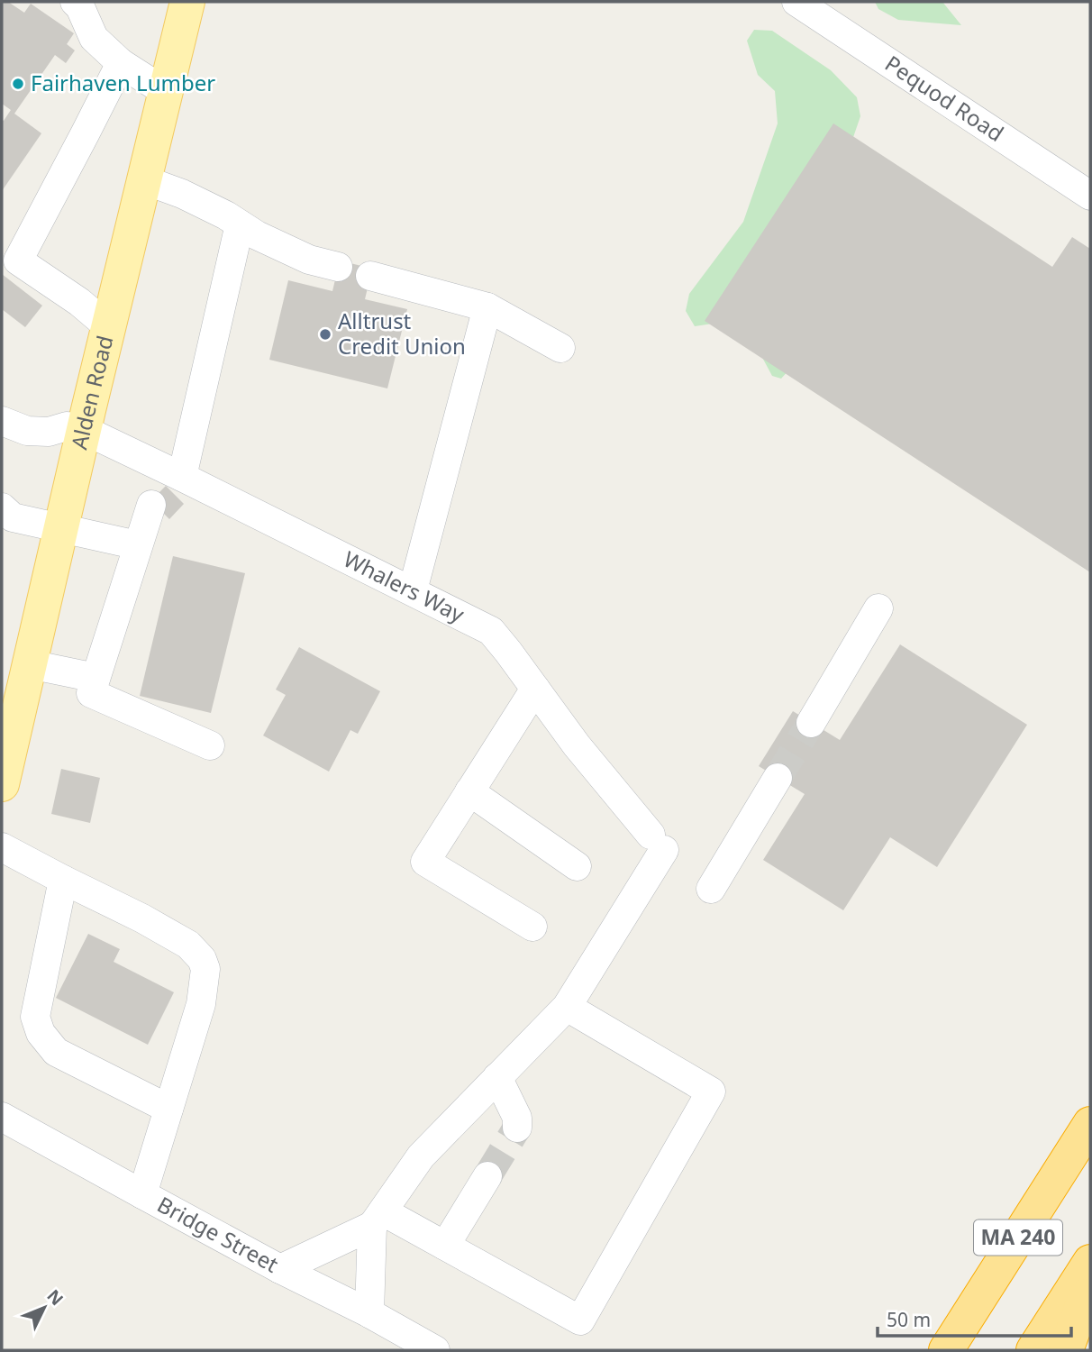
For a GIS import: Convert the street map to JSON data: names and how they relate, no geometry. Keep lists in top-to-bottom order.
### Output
{
  "streets": {
    "highway": ["MA 240"],
    "main road": ["Alden Road"],
    "street": ["Pequod Road", "Whalers Way", "Bridge Street"]
  },
  "crossings": [
    ["Alden Road", "Whalers Way"]
  ],
  "places": ["Fairhaven Lumber", "Alltrust Credit Union"],
  "scale_bar": "50 m",
  "north": "top right"
}
